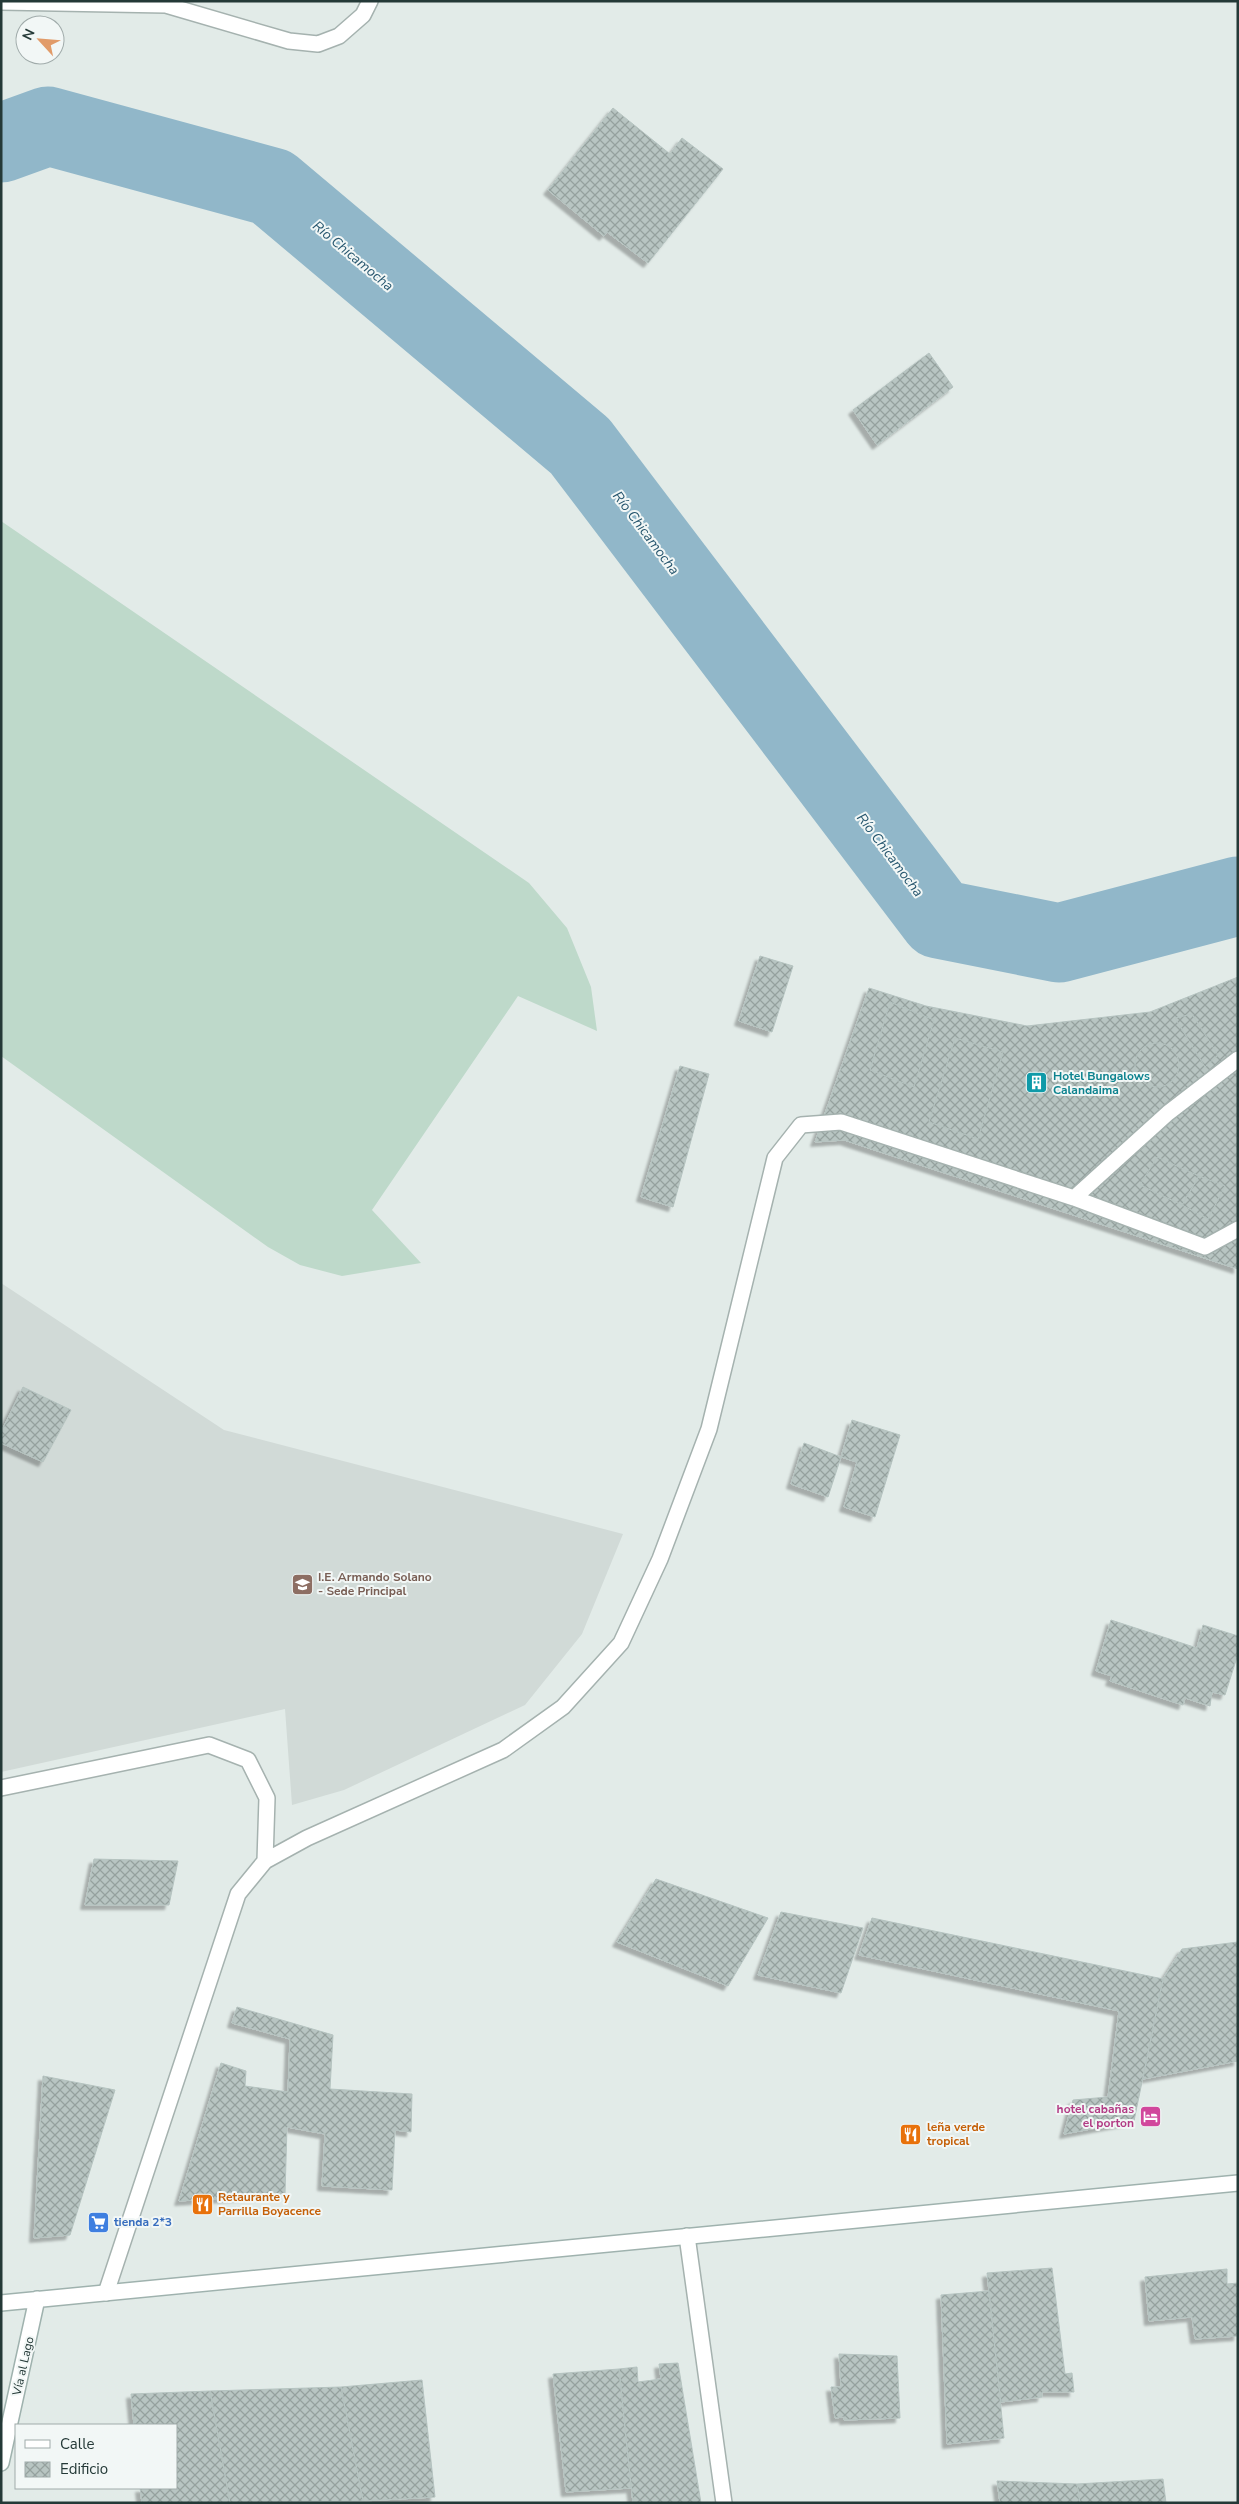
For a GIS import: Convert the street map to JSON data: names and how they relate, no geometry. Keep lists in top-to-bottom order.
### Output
{
  "streets": {
    "street": ["Vía al Lago"]
  },
  "water": ["Río Chicamocha"],
  "places": {
    "building": ["Hotel Bungalows Calandaima"],
    "school or university": ["I.E. Armando Solano - Sede Principal"],
    "hotel": ["hotel cabañas el porton"],
    "restaurant": ["leña verde tropical", "Retaurante y Parrilla Boyacence"],
    "supermarket": ["tienda 2*3"]
  },
  "legend": ["Calle", "Edificio"],
  "north": "top left"
}
